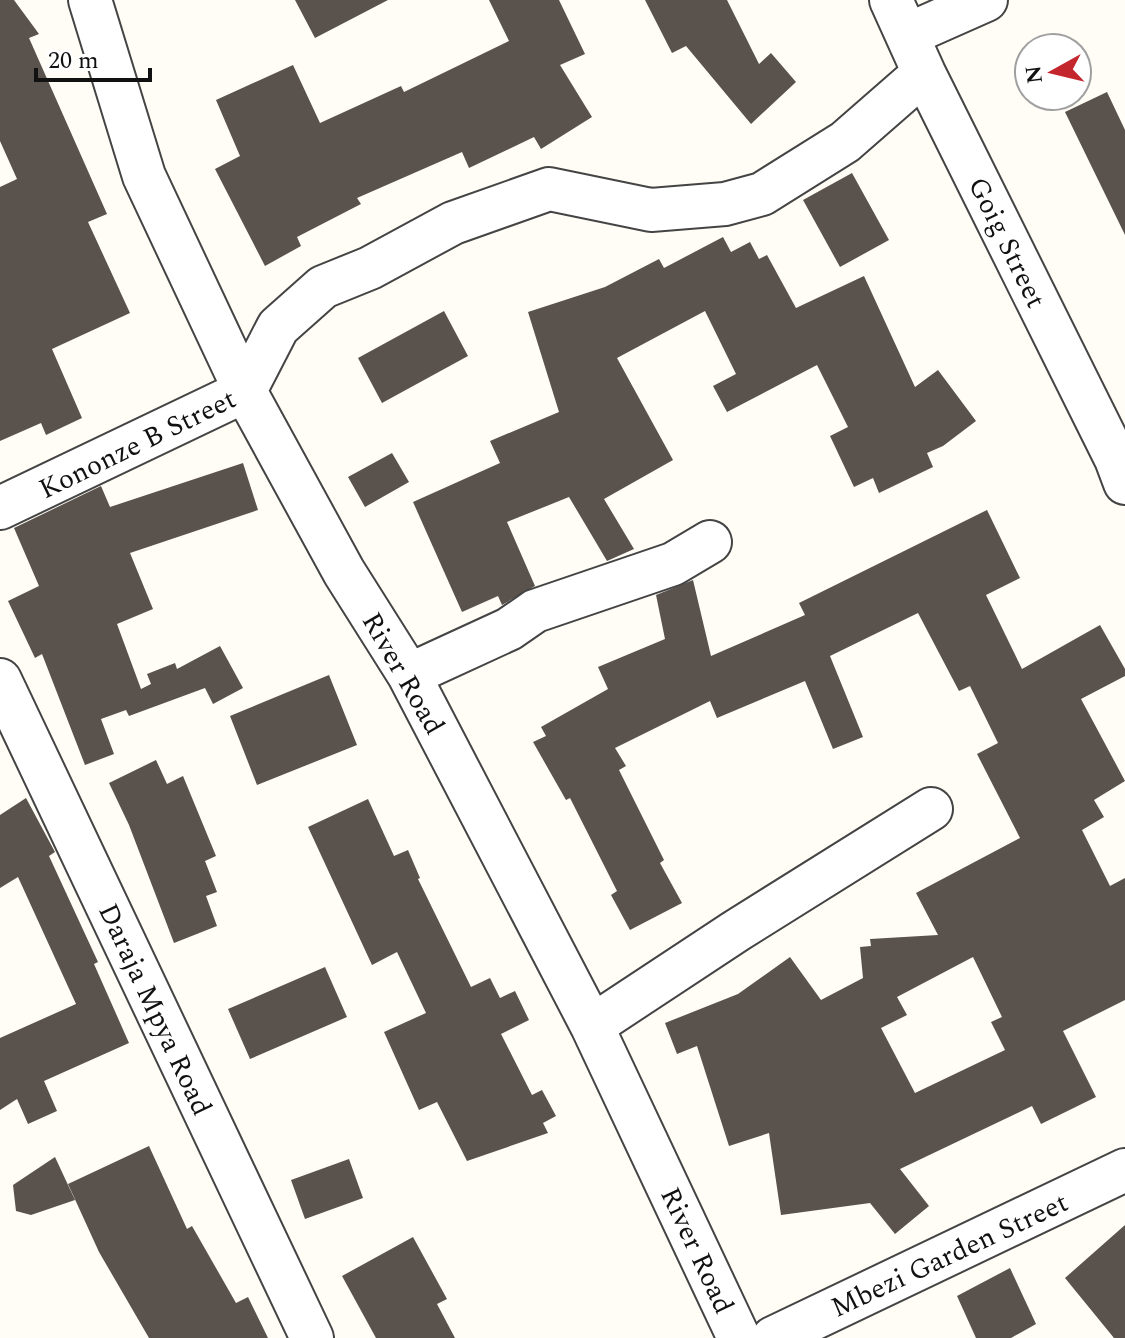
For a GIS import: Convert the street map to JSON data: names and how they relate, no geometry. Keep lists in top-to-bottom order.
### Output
{
  "streets": {
    "street": [
      "Goig Street",
      "Kononze B Street",
      "River Road",
      "Daraja Mpya Road",
      "Mbezi Garden Street"
    ]
  },
  "crossings": [
    ["Goig Street", "Kononze B Street"],
    ["Kononze B Street", "River Road"]
  ],
  "scale_bar": "20 m",
  "north": "left"
}
